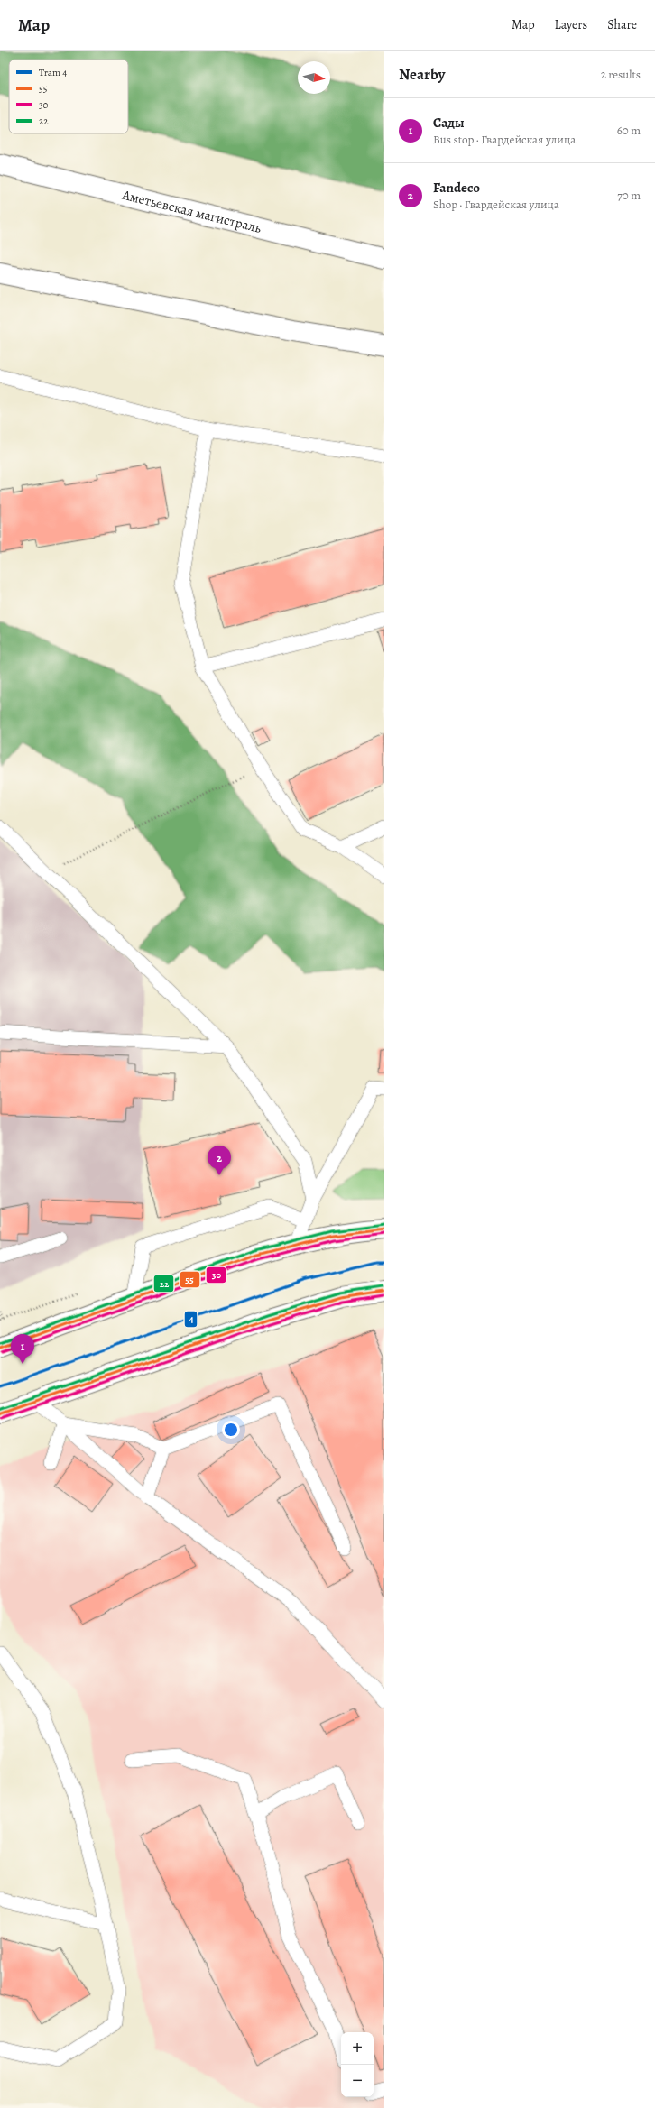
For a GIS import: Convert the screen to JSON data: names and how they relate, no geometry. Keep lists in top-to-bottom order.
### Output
{
  "streets": {
    "main road": ["Аметьевская магистраль"]
  },
  "lines": [
    "transit line 22",
    "transit line 55",
    "transit line 30",
    "tram line 4"
  ],
  "legend": [
    "Tram 4",
    "55",
    "30",
    "22"
  ],
  "north": "right",
  "page": {
    "header": "Map",
    "nav": ["Map", "Layers", "Share"],
    "heading": ["Nearby", "2 results"],
    "list": [
      {
        "mark": "1",
        "name": "Сады",
        "note": "Bus stop · Гвардейская улица",
        "value": "60 m"
      },
      {
        "mark": "2",
        "name": "Fandeco",
        "note": "Shop · Гвардейская улица",
        "value": "70 m"
      }
    ],
    "pins": ["2", "1"],
    "map_buttons": ["+", "−"]
  }
}
